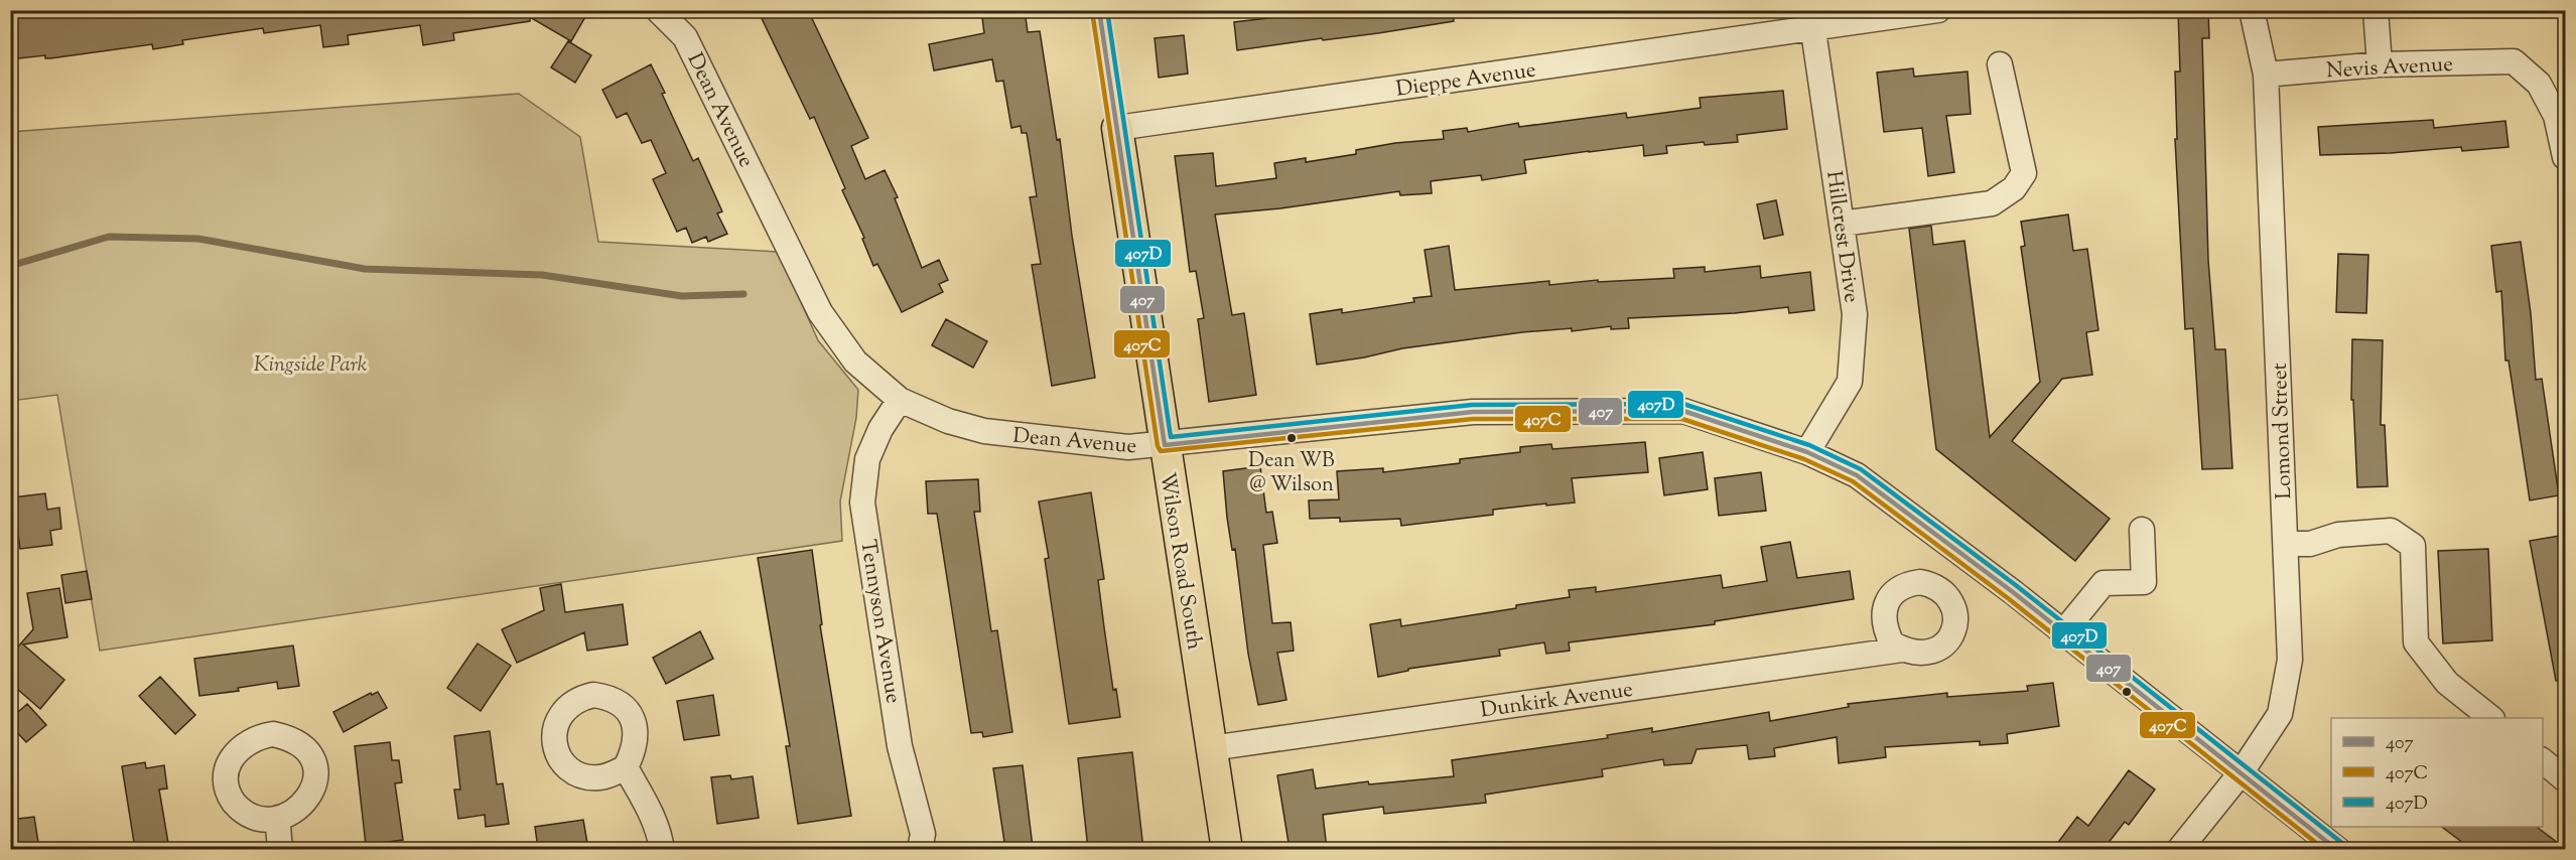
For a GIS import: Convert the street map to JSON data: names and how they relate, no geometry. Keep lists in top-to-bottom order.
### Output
{
  "streets": {
    "main road": ["Wilson Road South"],
    "street": [
      "Nevis Avenue",
      "Dieppe Avenue",
      "Dean Avenue",
      "Hillcrest Drive",
      "Lomond Street",
      "Tennyson Avenue",
      "Dunkirk Avenue"
    ]
  },
  "crossings": [
    ["Nevis Avenue", "Lomond Street"],
    ["Dieppe Avenue", "Hillcrest Drive"],
    ["Dieppe Avenue", "Wilson Road South"],
    ["Dean Avenue", "Hillcrest Drive"],
    ["Dean Avenue", "Lomond Street"],
    ["Dean Avenue", "Wilson Road South"],
    ["Dean Avenue", "Tennyson Avenue"],
    ["Wilson Road South", "Dunkirk Avenue"]
  ],
  "parks": ["Kingside Park"],
  "places": ["Dean WB @ Wilson"],
  "lines": ["transit line 407", "transit line 407D", "transit line 407C"],
  "legend": ["407", "407C", "407D"]
}
